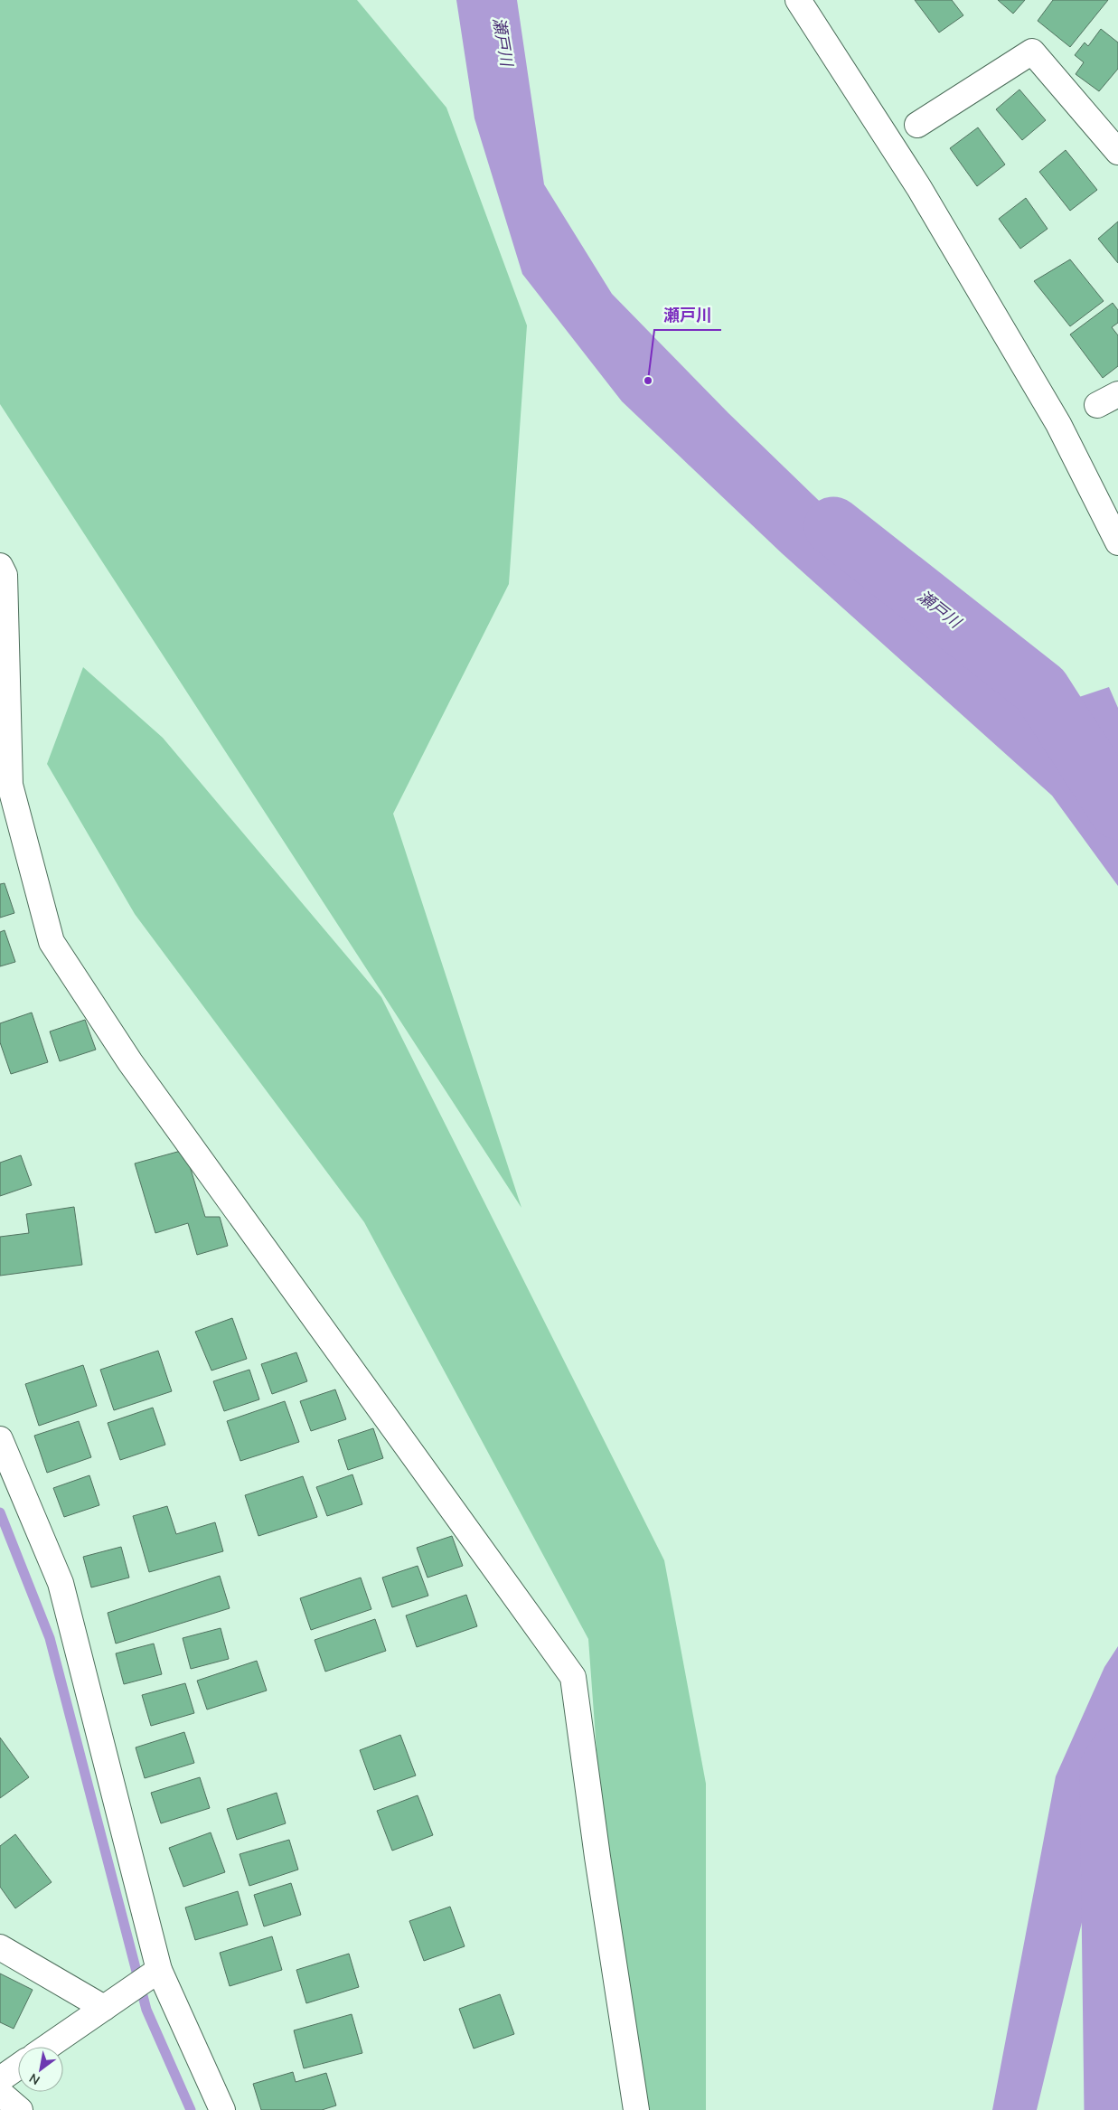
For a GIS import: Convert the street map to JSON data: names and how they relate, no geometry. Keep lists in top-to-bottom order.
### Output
{
  "water": ["瀬戸川"],
  "places": ["瀬戸川"],
  "north": "bottom left"
}
